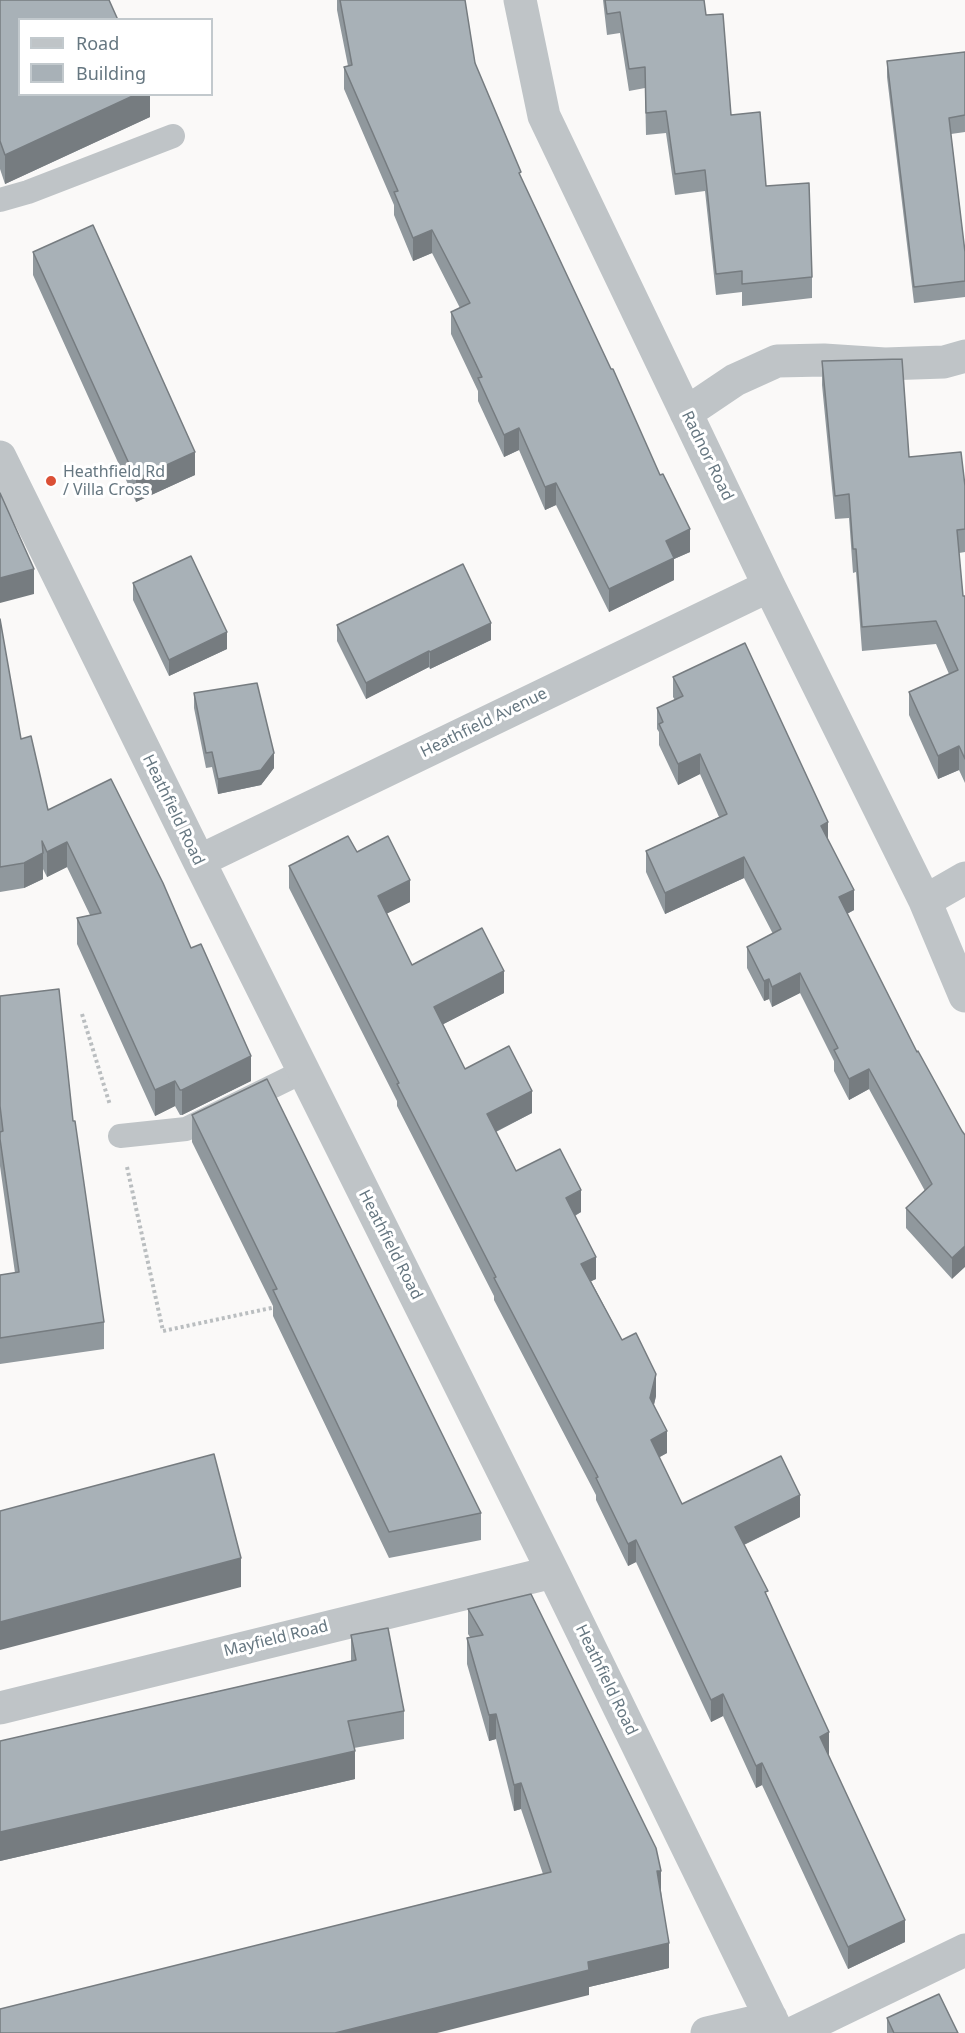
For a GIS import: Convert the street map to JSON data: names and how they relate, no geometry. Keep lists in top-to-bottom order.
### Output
{
  "streets": {
    "street": [
      "Radnor Road",
      "Heathfield Avenue",
      "Heathfield Road",
      "Mayfield Road"
    ]
  },
  "crossings": [
    ["Radnor Road", "Heathfield Avenue"],
    ["Heathfield Avenue", "Heathfield Road"],
    ["Heathfield Road", "Mayfield Road"]
  ],
  "places": ["Heathfield Rd / Villa Cross"],
  "legend": ["Road", "Building"]
}
